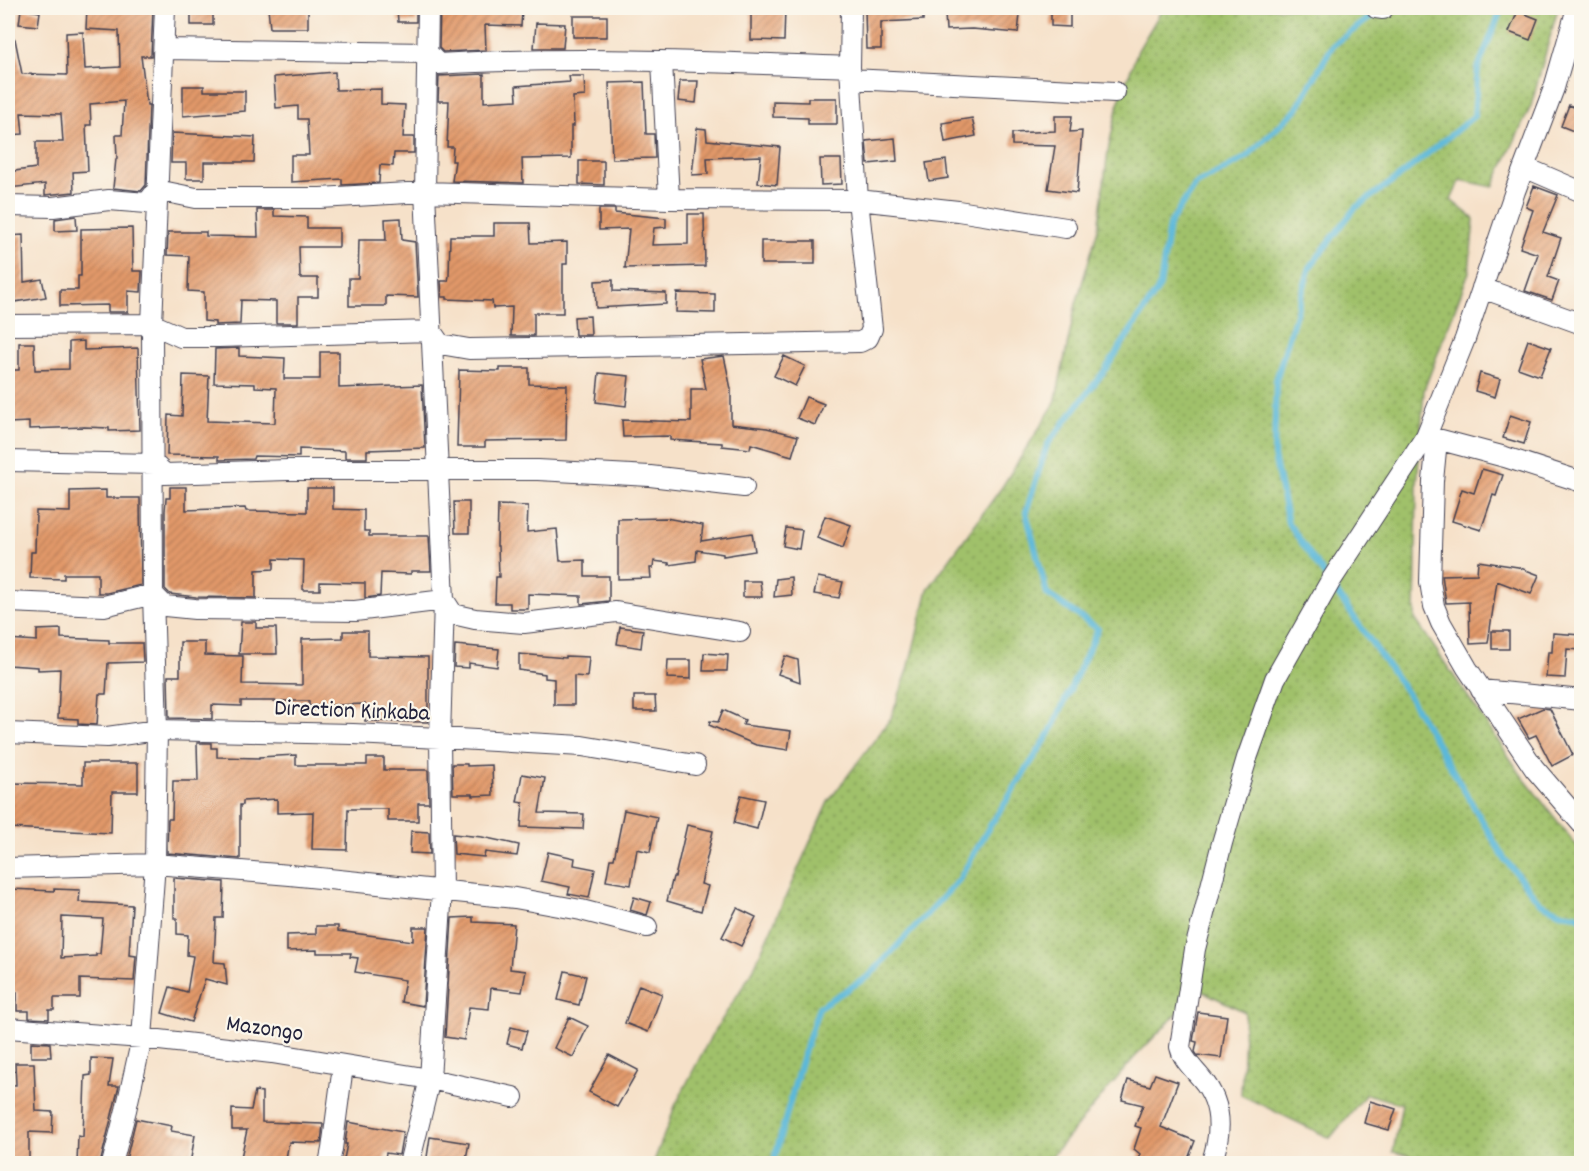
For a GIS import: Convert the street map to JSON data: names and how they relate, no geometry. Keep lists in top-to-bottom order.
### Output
{
  "streets": {
    "street": ["Direction Kinkaba", "Mazongo"]
  }
}
